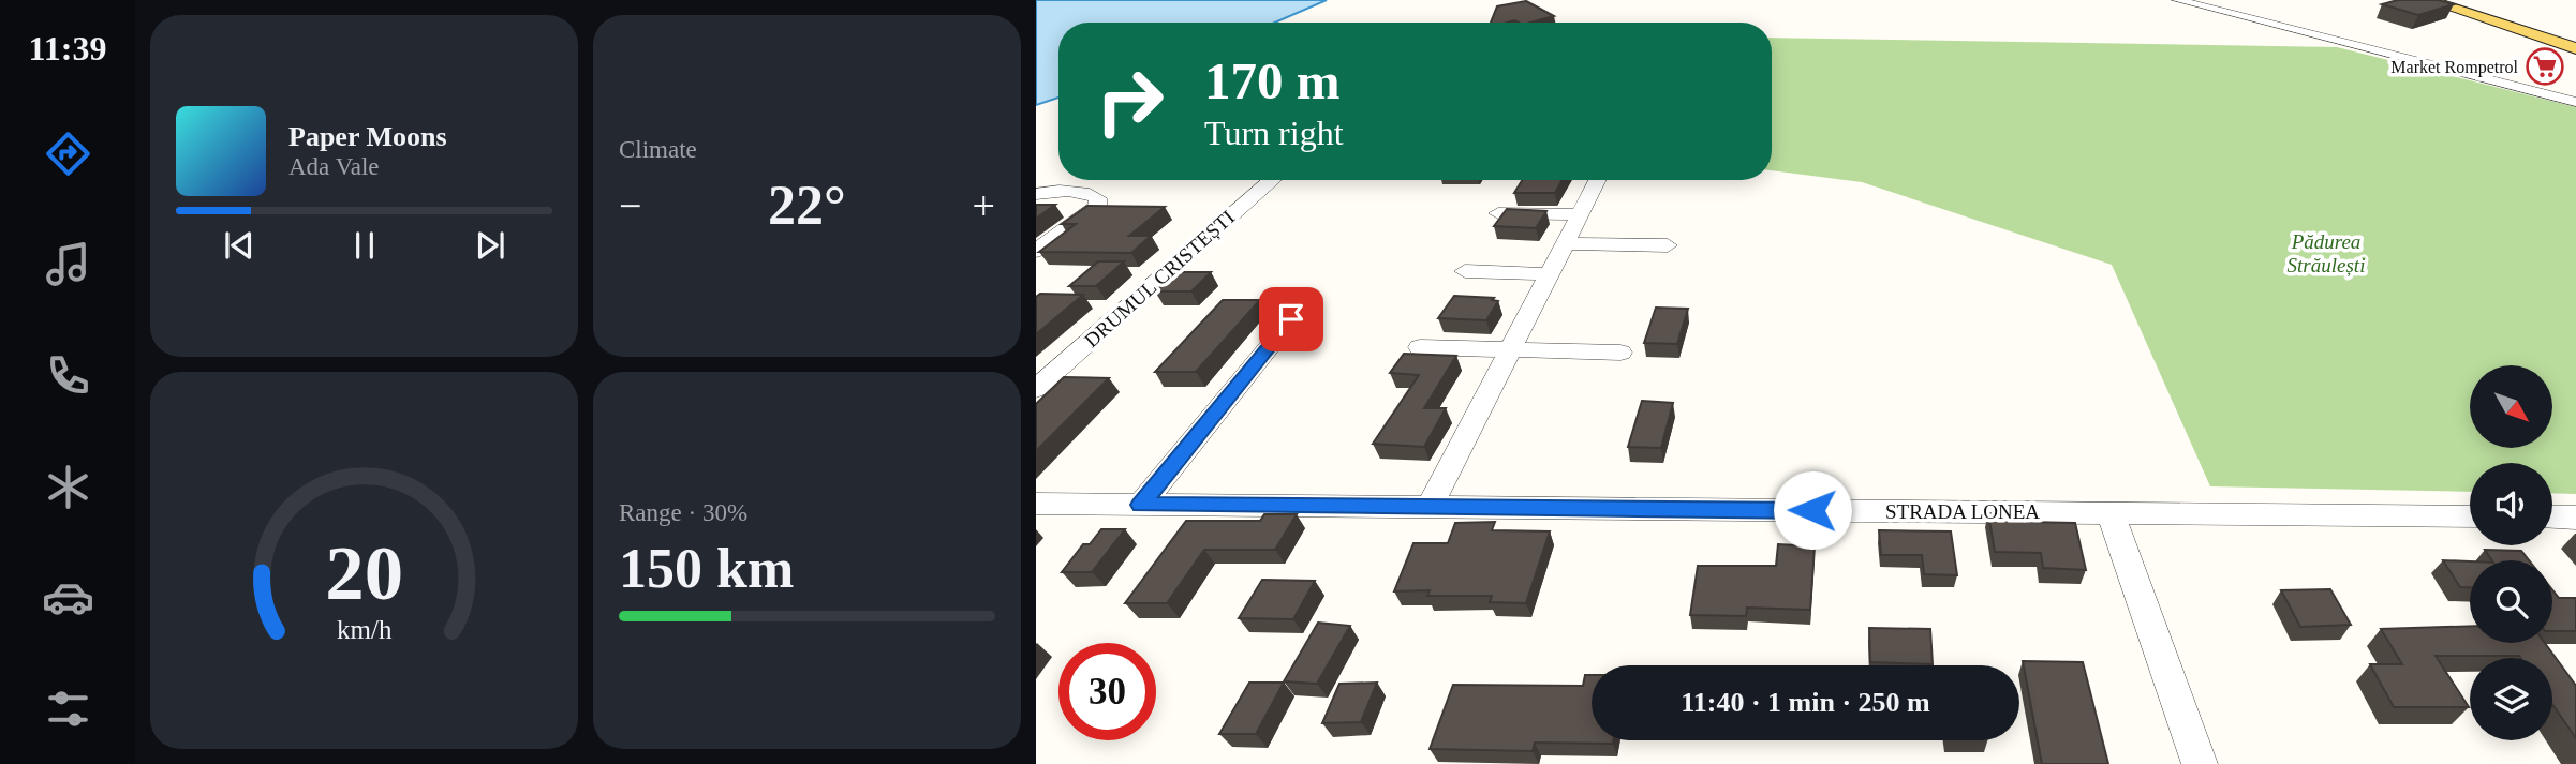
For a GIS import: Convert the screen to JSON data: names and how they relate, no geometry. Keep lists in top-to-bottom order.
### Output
{
  "streets": {
    "street": ["DRUMUL CRISTEȘTI", "STRADA LONEA"]
  },
  "parks": ["Pădurea Străulești"],
  "places": {
    "supermarket": ["Market Rompetrol"]
  },
  "north": "bottom right",
  "page": {
    "tabs": "11:39",
    "tile": [
      "Climate",
      ["Range · 30%", "150 km"]
    ],
    "turn": ["170 m", "Turn right"],
    "song": ["Paper Moons", "Ada Vale"],
    "heat": ["−", "22°", "+"],
    "limit": "30",
    "trip": "11:40 · 1 min · 250 m",
    "gauge": ["20", "km/h"]
  }
}
